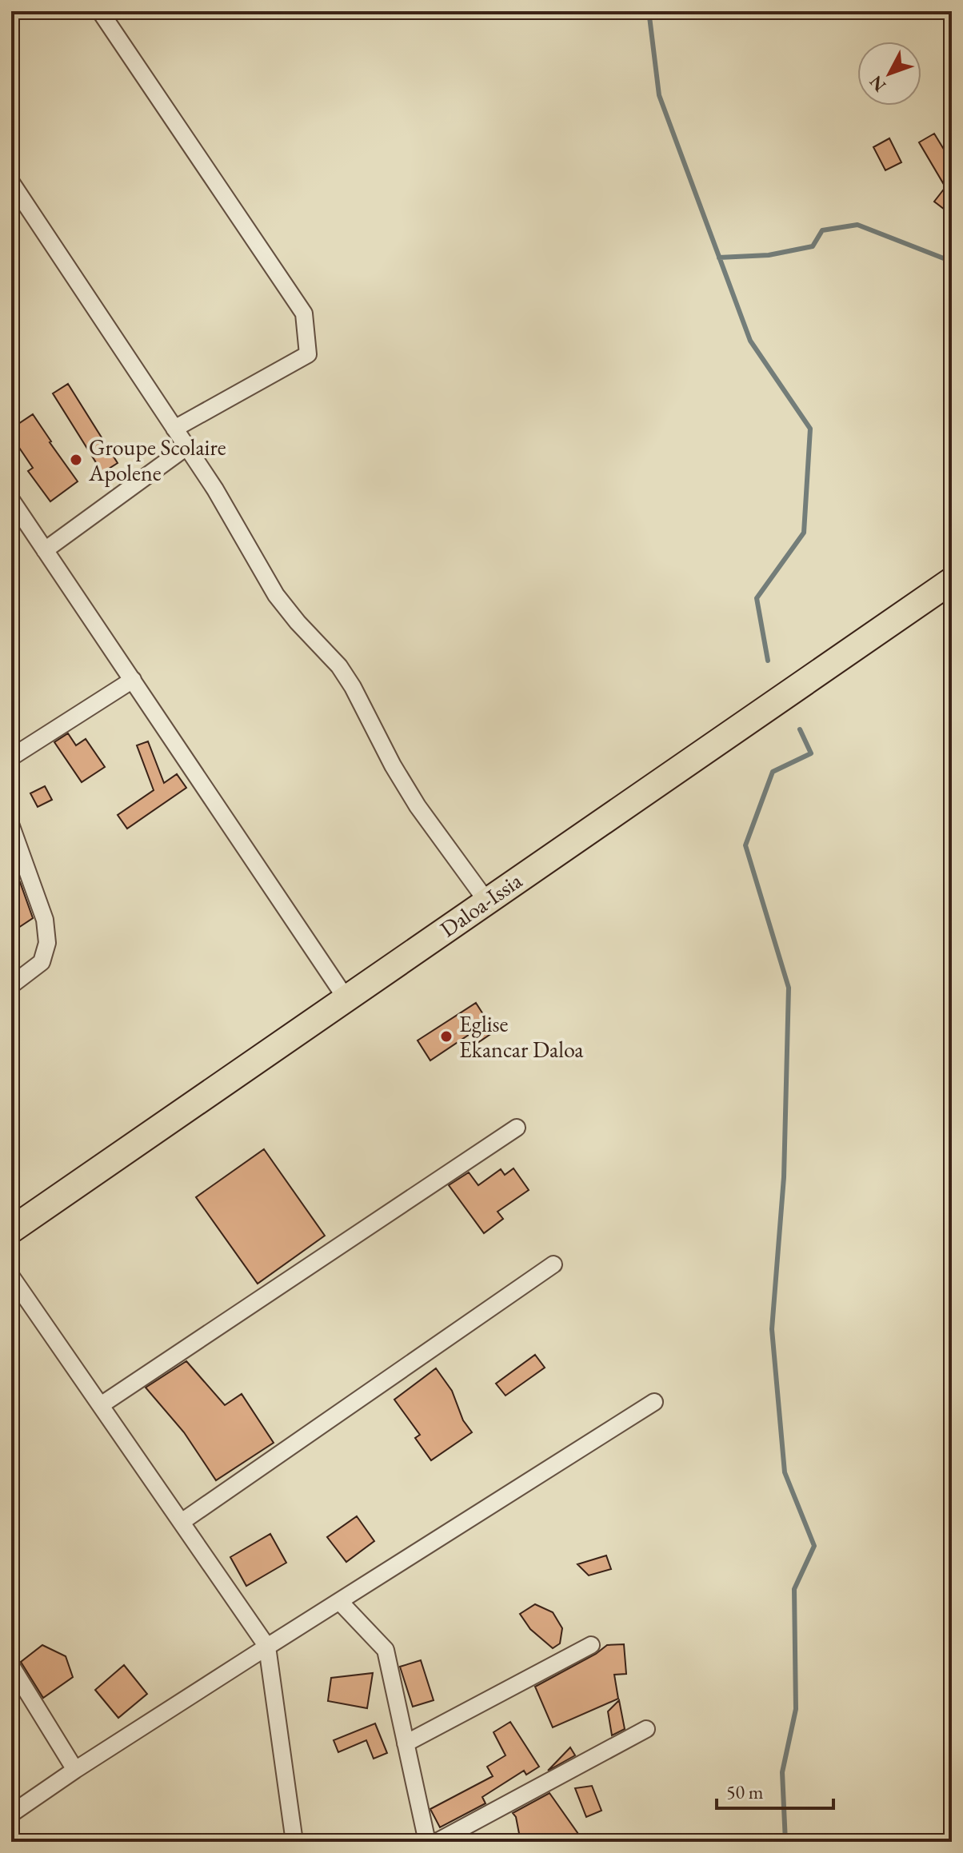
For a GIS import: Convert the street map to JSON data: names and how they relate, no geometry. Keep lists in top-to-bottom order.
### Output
{
  "streets": {
    "main road": ["Daloa-Issia"]
  },
  "places": ["Groupe Scolaire Apolene", "Eglise Ekancar Daloa"],
  "scale_bar": "50 m",
  "north": "bottom left"
}
